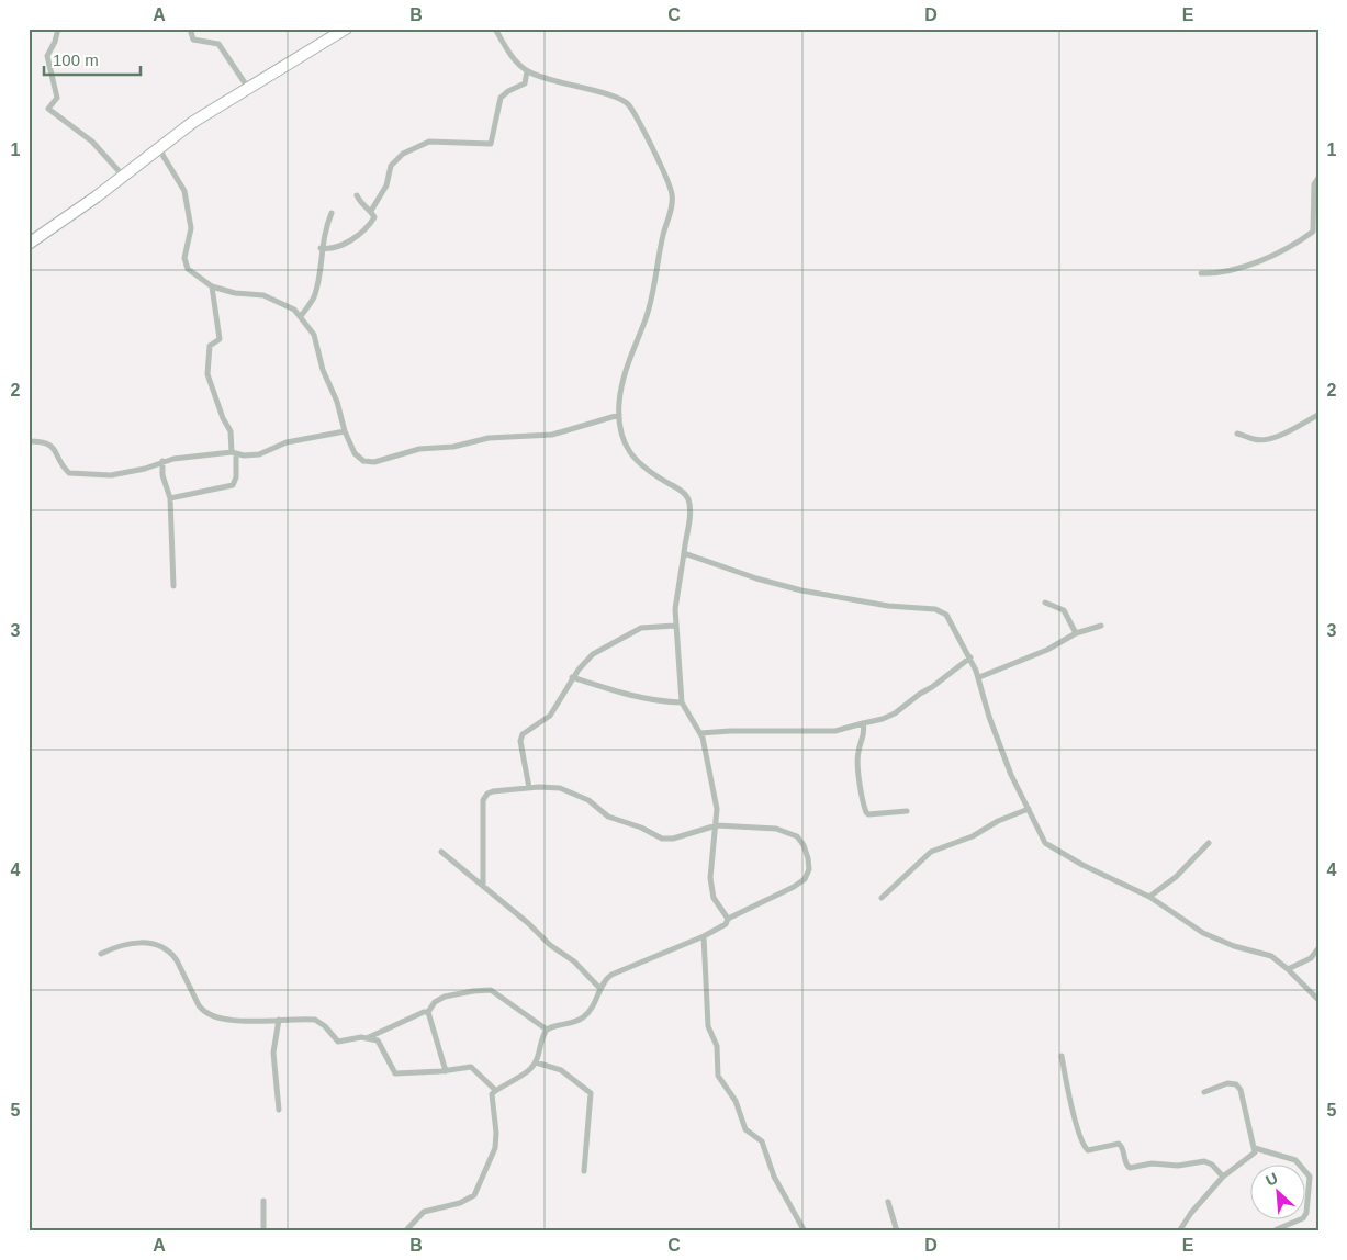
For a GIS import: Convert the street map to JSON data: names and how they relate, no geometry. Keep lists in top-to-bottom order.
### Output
{
  "scale_bar": "100 m",
  "north": "top left",
  "grid": {
    "columns": [
      "A",
      "B",
      "C",
      "D",
      "E"
    ],
    "rows": [
      "1",
      "2",
      "3",
      "4",
      "5"
    ]
  }
}
